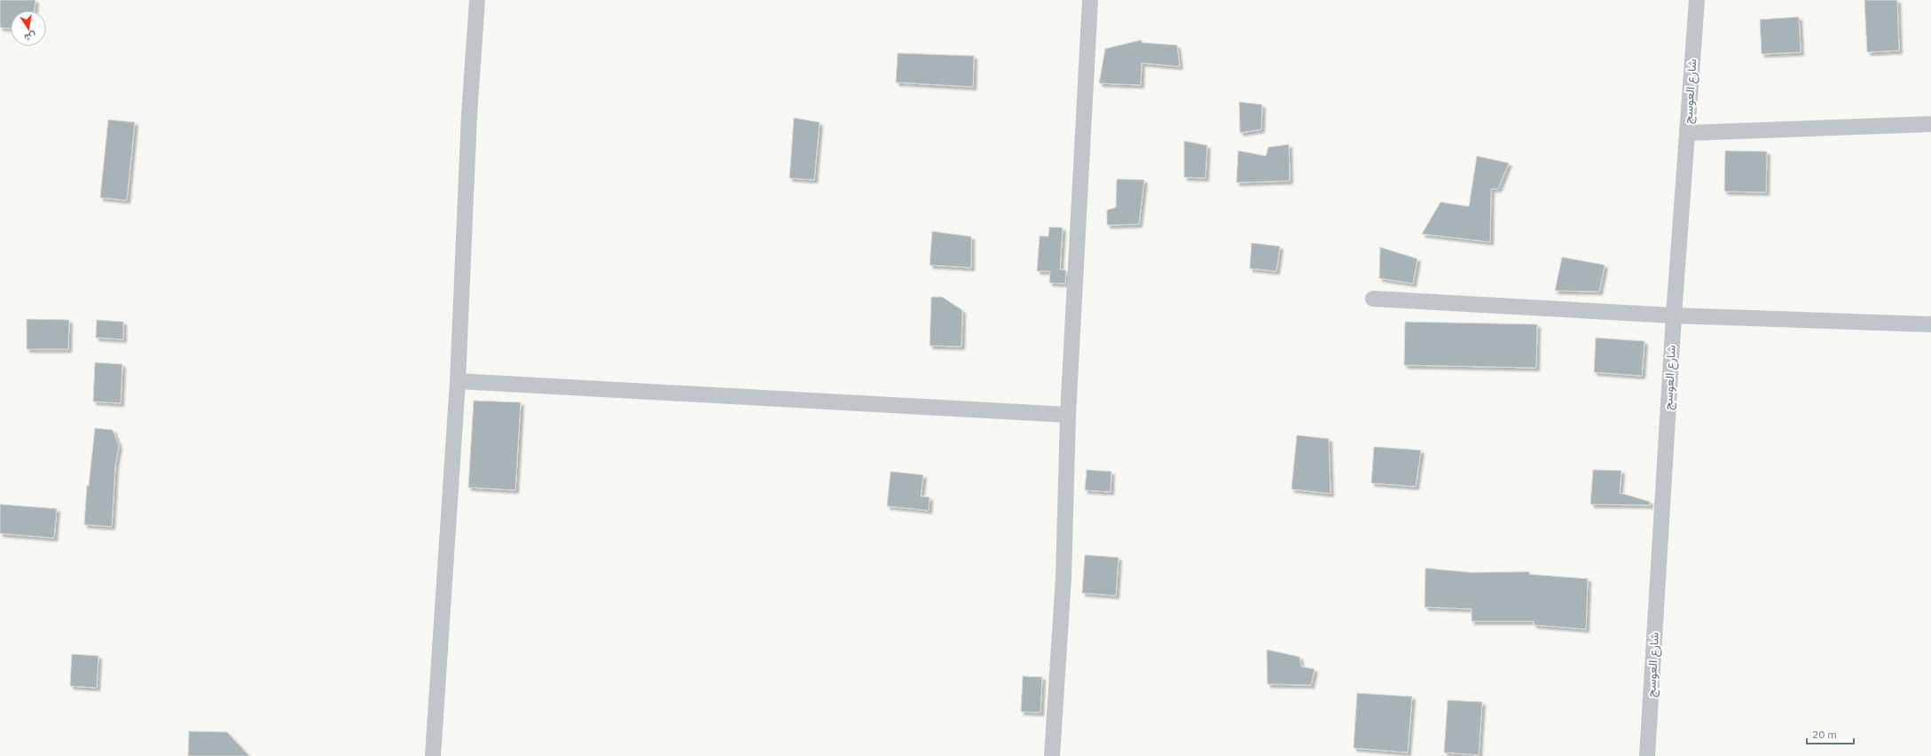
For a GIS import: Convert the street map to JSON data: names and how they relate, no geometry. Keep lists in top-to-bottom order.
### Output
{
  "streets": {
    "street": ["شارع العوسج"]
  },
  "scale_bar": "20 m",
  "north": "bottom"
}
